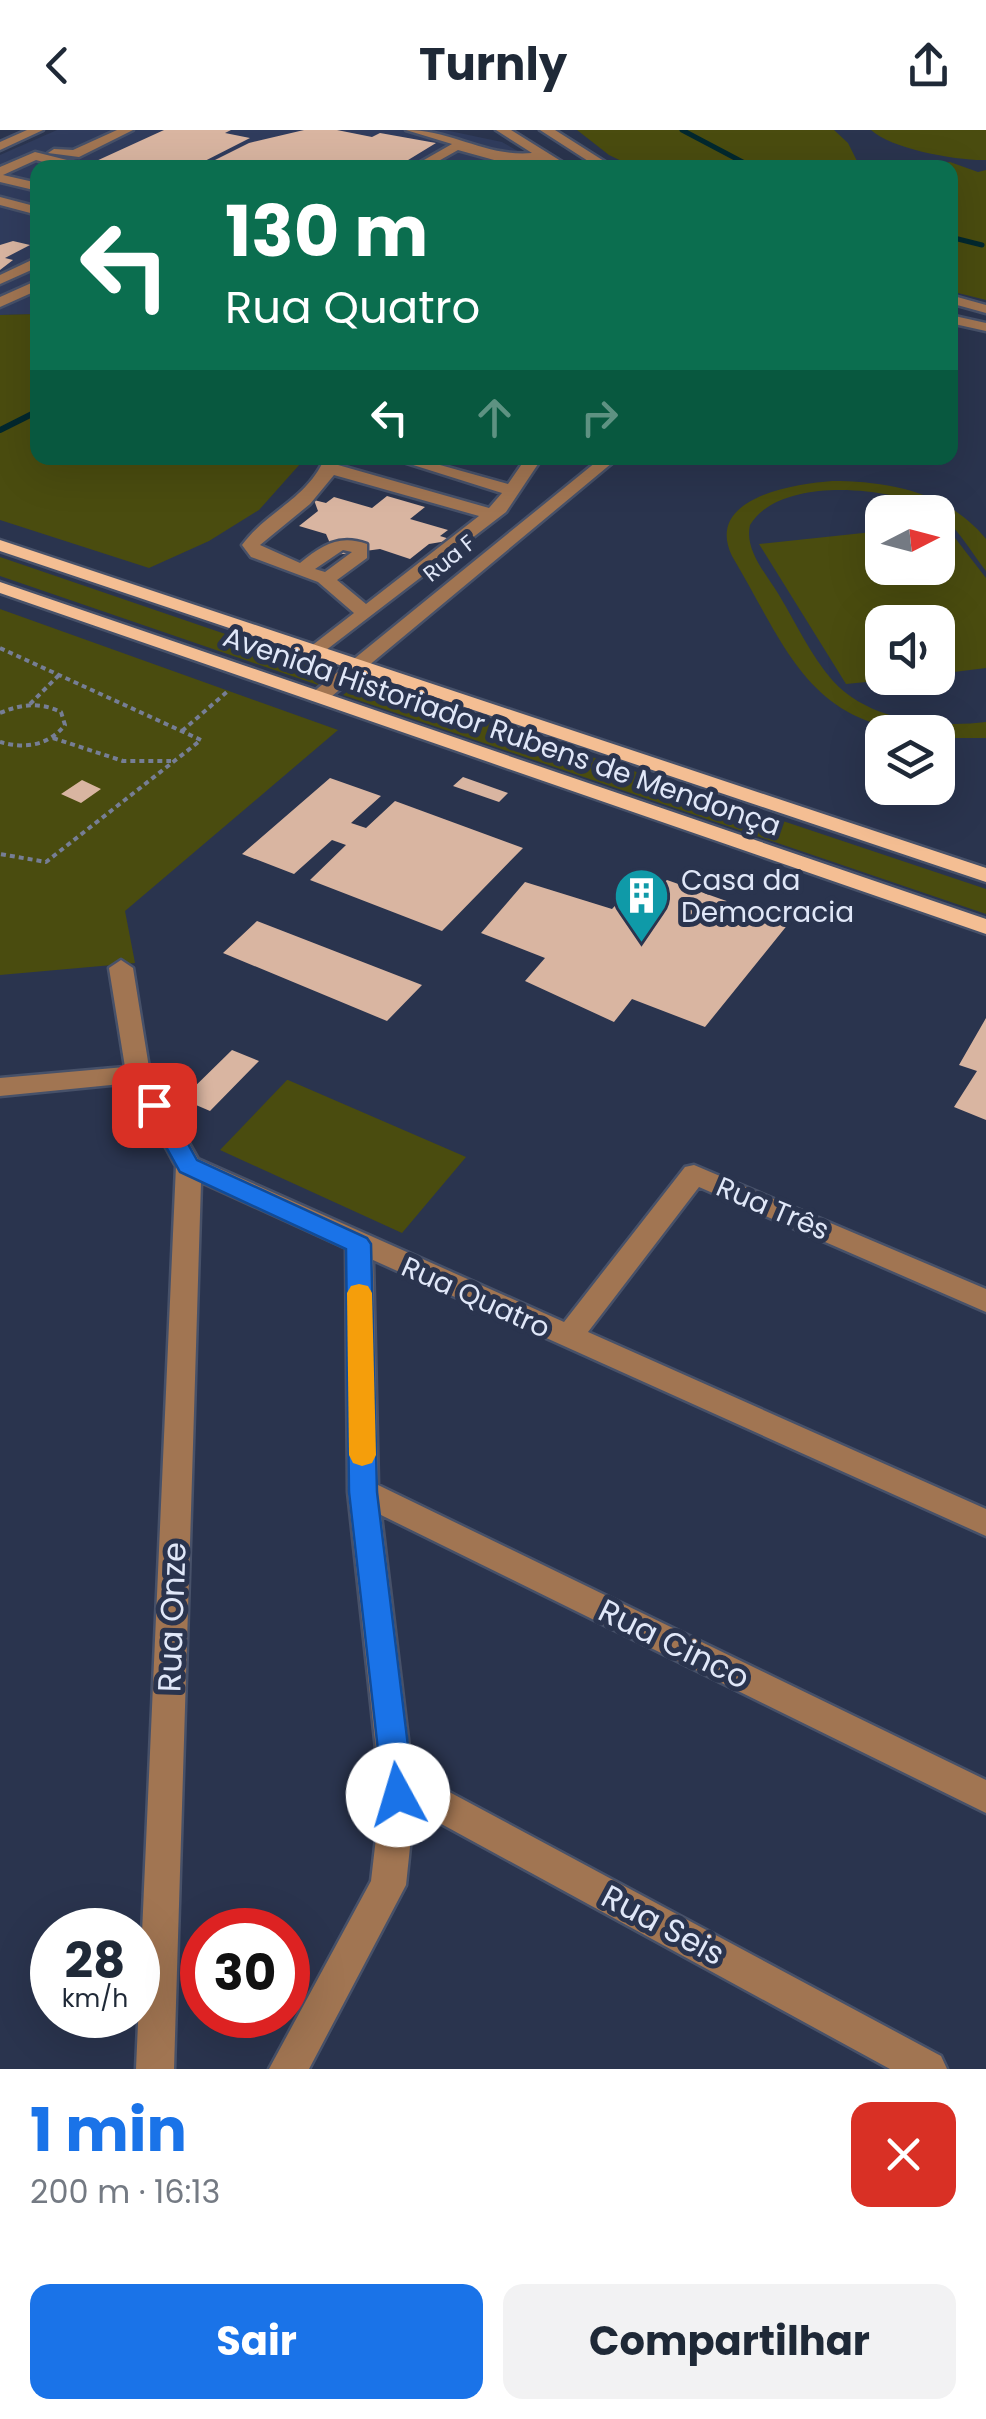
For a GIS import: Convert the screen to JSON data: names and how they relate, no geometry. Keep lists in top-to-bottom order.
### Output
{
  "streets": {
    "main road": ["Avenida Historiador Rubens de Mendonça"],
    "street": [
      "Rua F",
      "Rua Três",
      "Rua Quatro",
      "Rua Onze",
      "Rua Cinco",
      "Rua Seis"
    ]
  },
  "crossings": [
    ["Rua F", "Avenida Historiador Rubens de Mendonça"],
    ["Rua Três", "Rua Quatro"],
    ["Rua Quatro", "Rua Onze"]
  ],
  "places": {
    "building": ["Casa da Democracia"]
  },
  "north": "right",
  "page": {
    "header": "Turnly",
    "turn": ["130 m", "Rua Quatro"],
    "speed": "28 km/h",
    "limit": "30",
    "heading": ["1 min", "200 m · 16:13"],
    "buttons": ["Sair", "Compartilhar"]
  }
}
